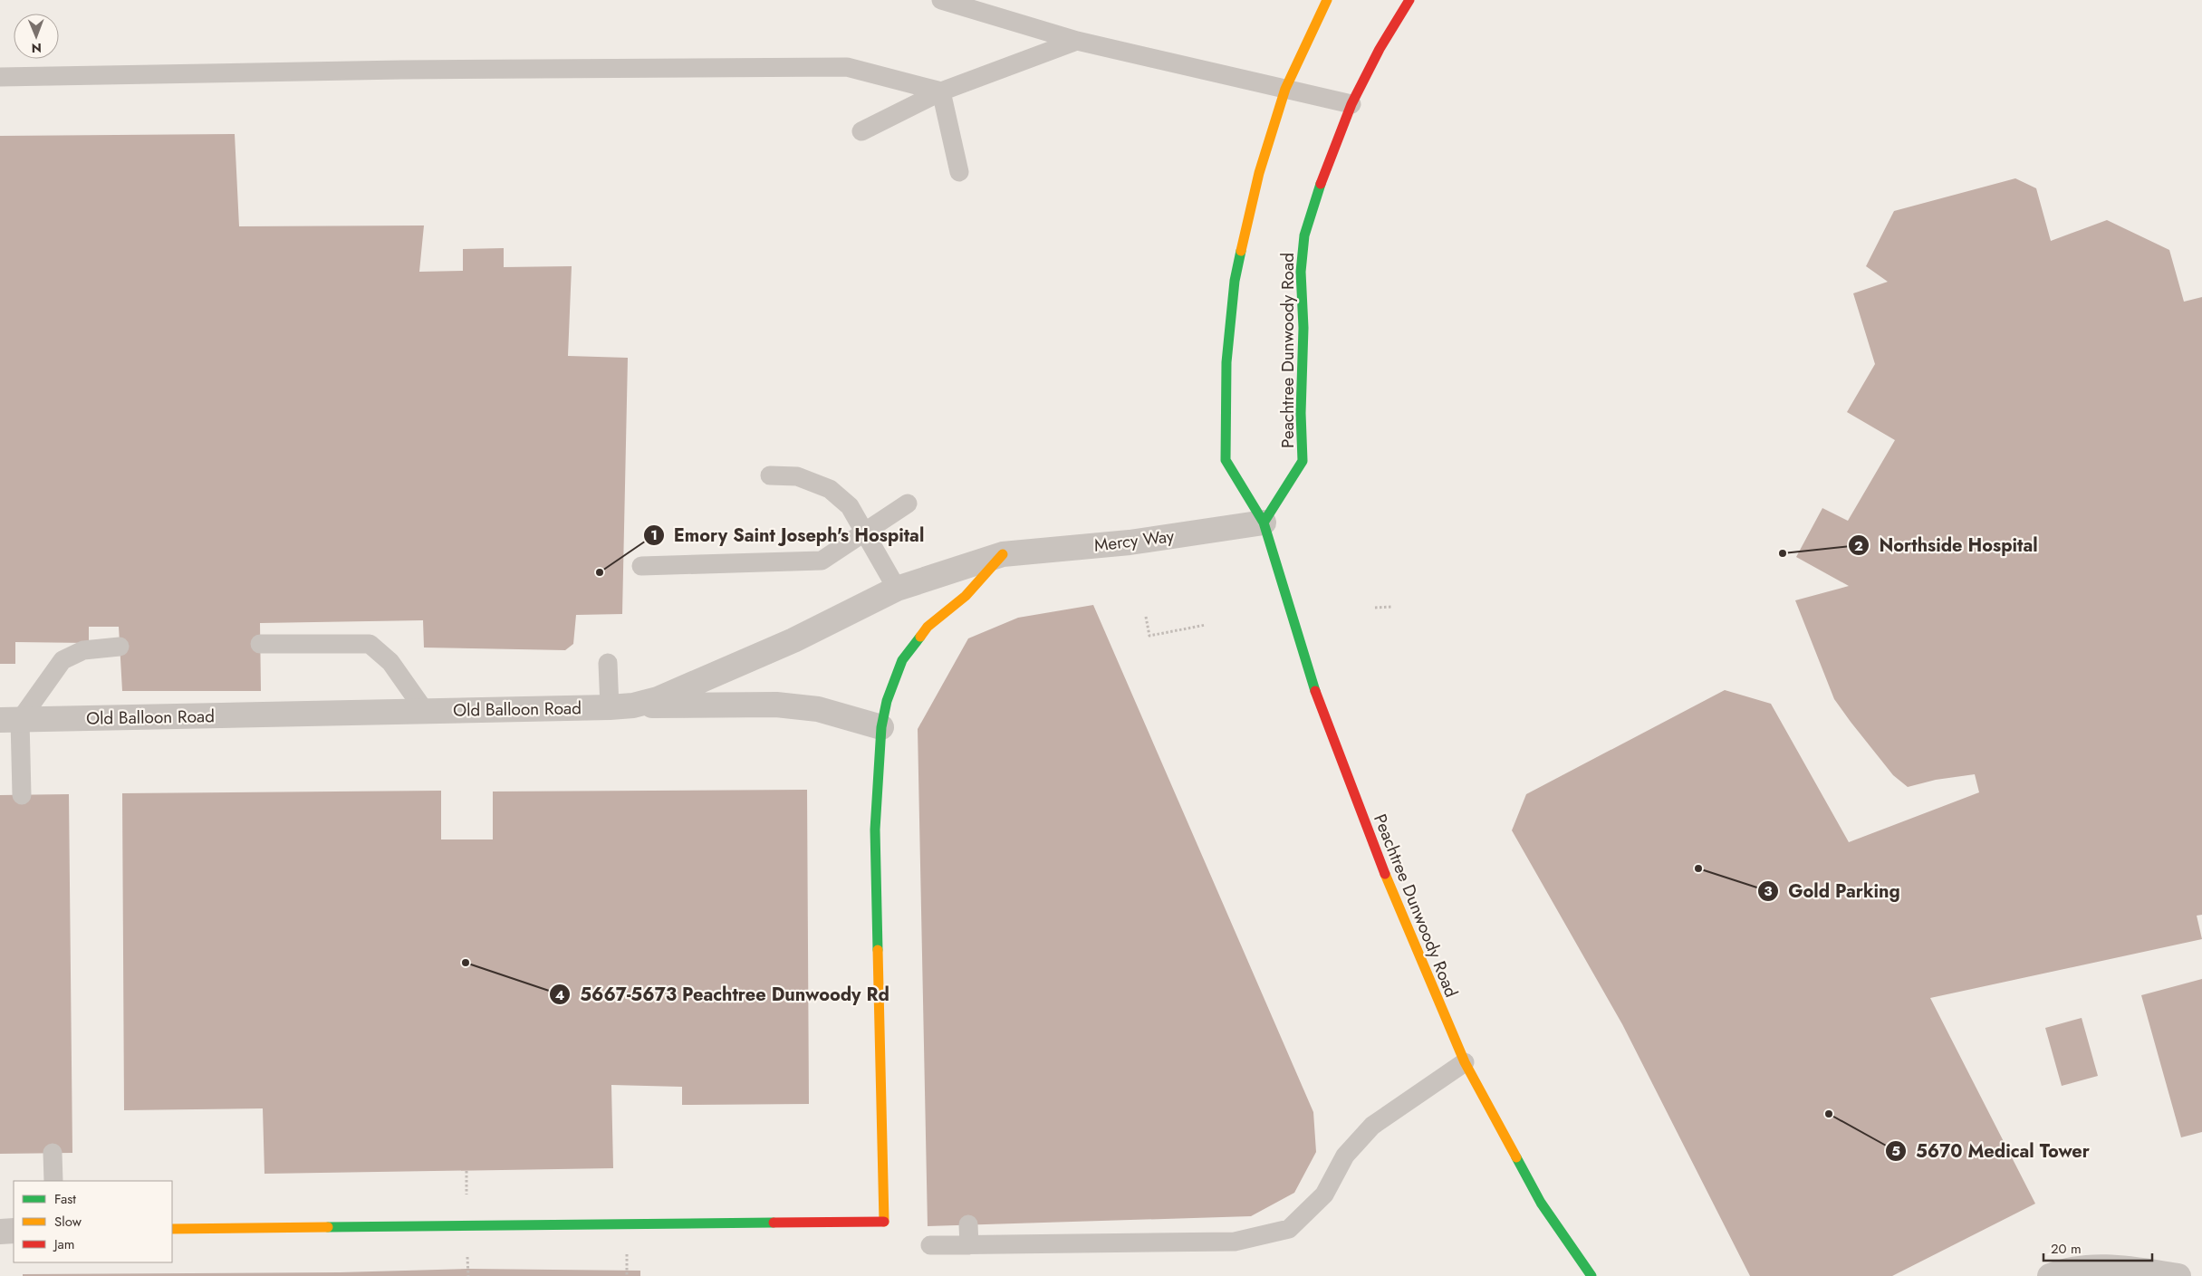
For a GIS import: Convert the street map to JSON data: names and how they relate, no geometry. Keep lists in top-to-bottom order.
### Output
{
  "streets": {
    "main road": ["Peachtree Dunwoody Road"],
    "street": ["Mercy Way", "Old Balloon Road"]
  },
  "crossings": [
    ["Peachtree Dunwoody Road", "Mercy Way"],
    ["Mercy Way", "Old Balloon Road"]
  ],
  "places": [
    "Northside Hospital",
    "Emory Saint Joseph's Hospital",
    "Gold Parking",
    "5667-5673 Peachtree Dunwoody Rd",
    "5670 Medical Tower"
  ],
  "legend": ["Fast", "Slow", "Jam"],
  "scale_bar": "20 m",
  "north": "bottom"
}
